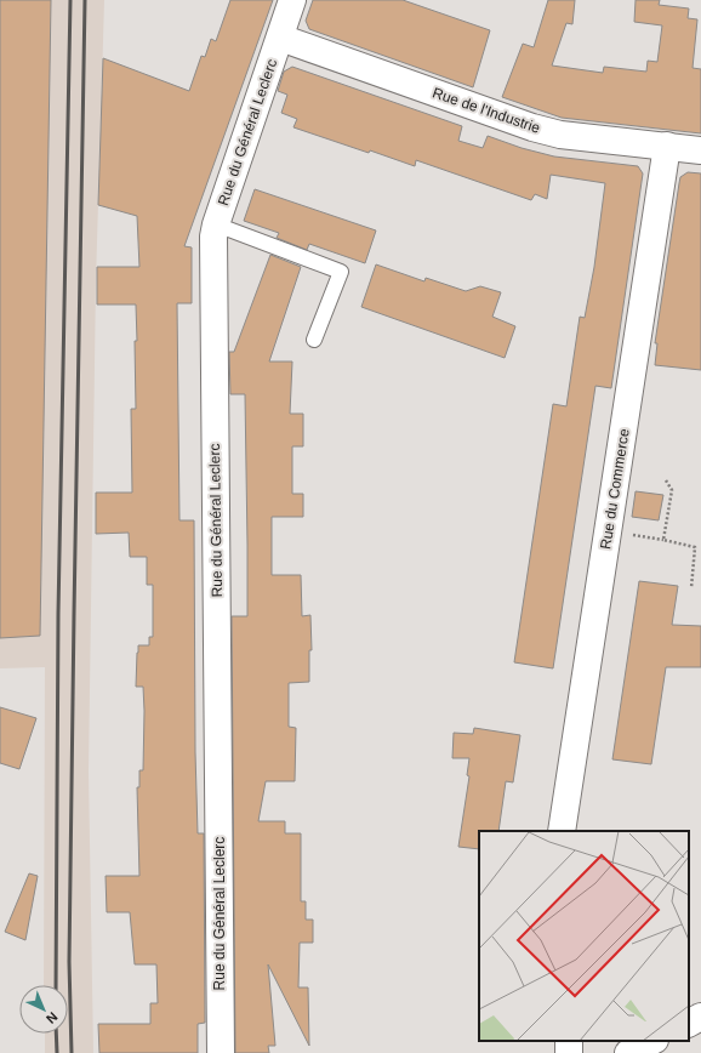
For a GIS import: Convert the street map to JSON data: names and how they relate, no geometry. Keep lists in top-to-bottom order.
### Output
{
  "streets": {
    "street": ["Rue de l'Industrie", "Rue du Général Leclerc", "Rue du Commerce"]
  },
  "crossings": [
    ["Rue de l'Industrie", "Rue du Général Leclerc"],
    ["Rue de l'Industrie", "Rue du Commerce"]
  ],
  "north": "bottom right"
}
